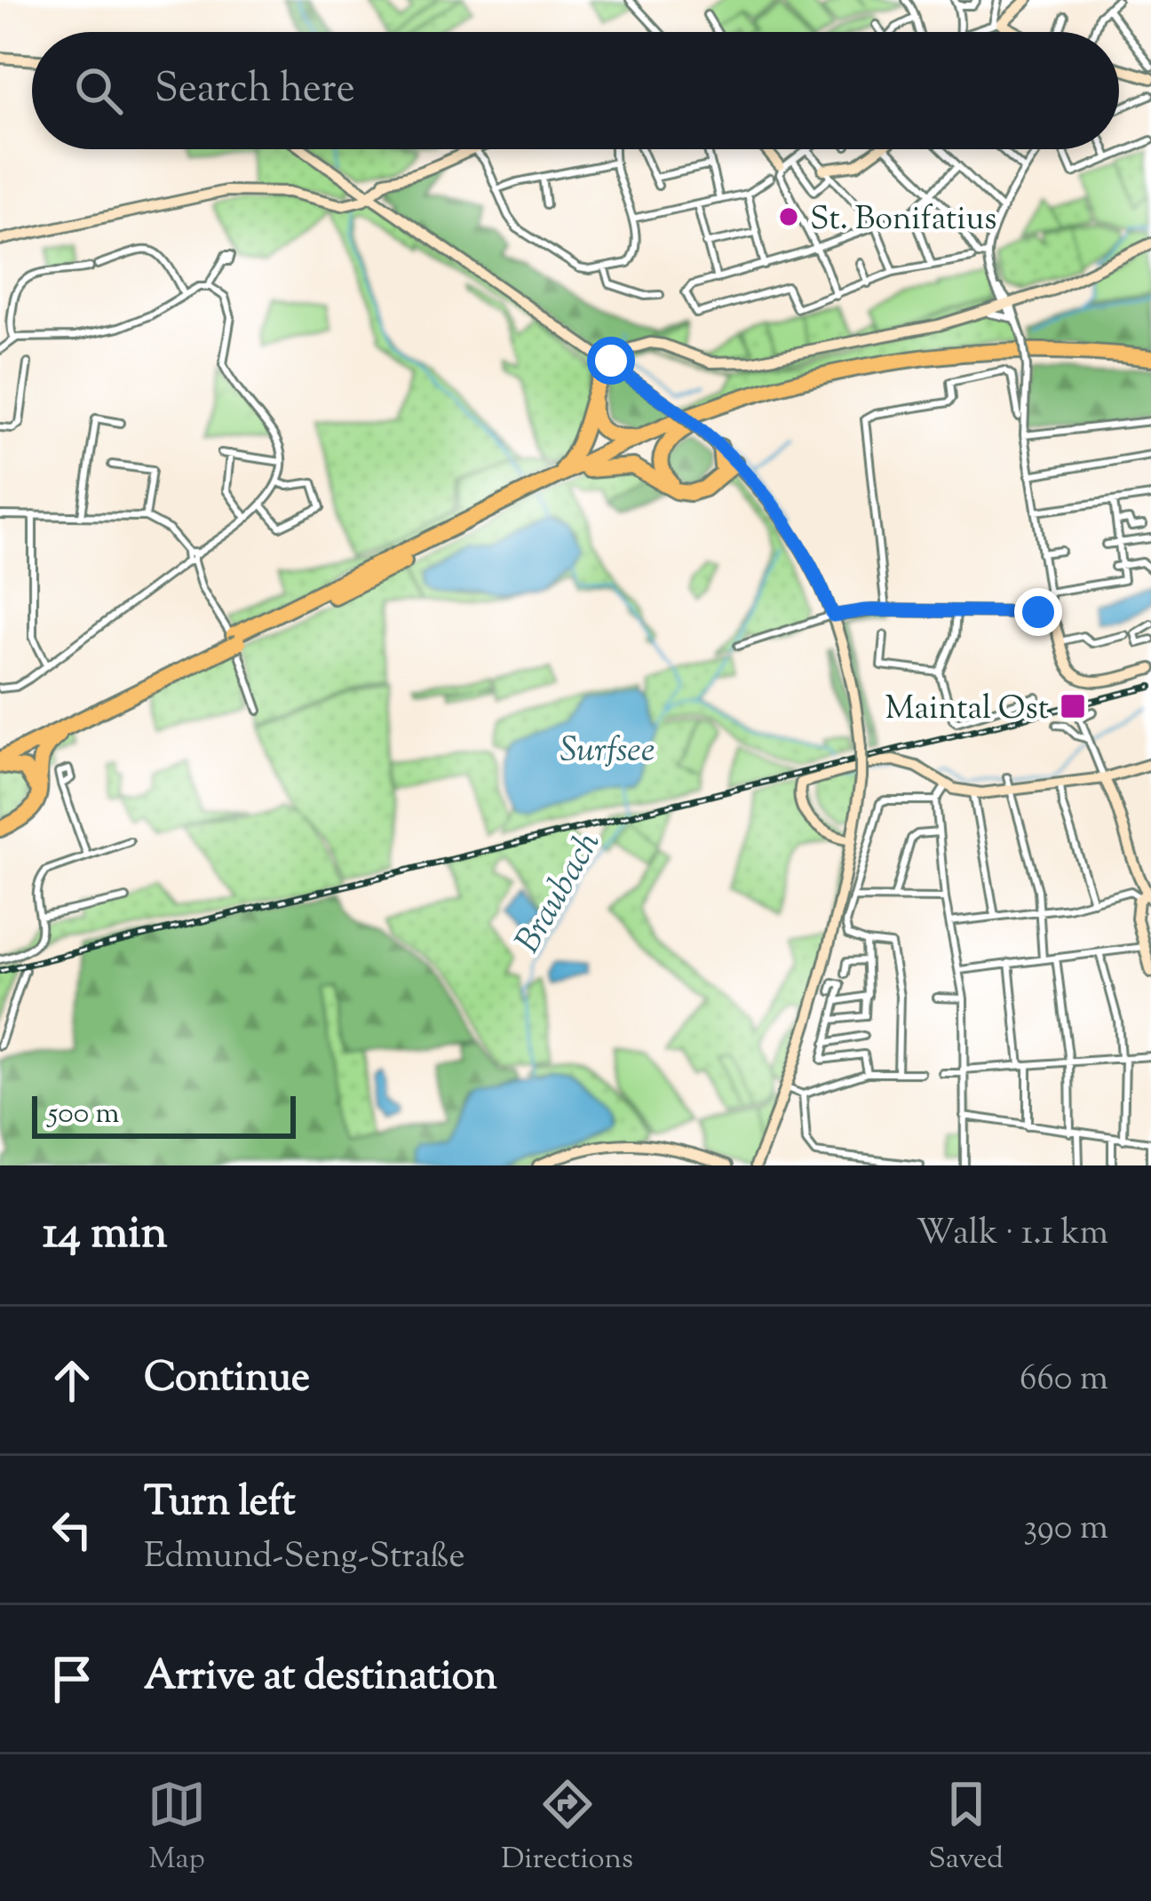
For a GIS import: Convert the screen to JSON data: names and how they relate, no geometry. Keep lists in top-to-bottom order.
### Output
{
  "water": ["Surfsee", "Braubach"],
  "places": {
    "other": ["St. Bonifatius"],
    "transit": ["Maintal Ost"]
  },
  "scale_bar": "500 m",
  "page": {
    "search": "Search here",
    "scale": "500 m",
    "heading": ["14 min", "Walk · 1.1 km"],
    "list": [
      ["Continue", "660 m"],
      ["Turn left", "Edmund-Seng-Straße", "390 m"],
      "Arrive at destination"
    ],
    "nav": ["Map", "Directions", "Saved"]
  }
}
